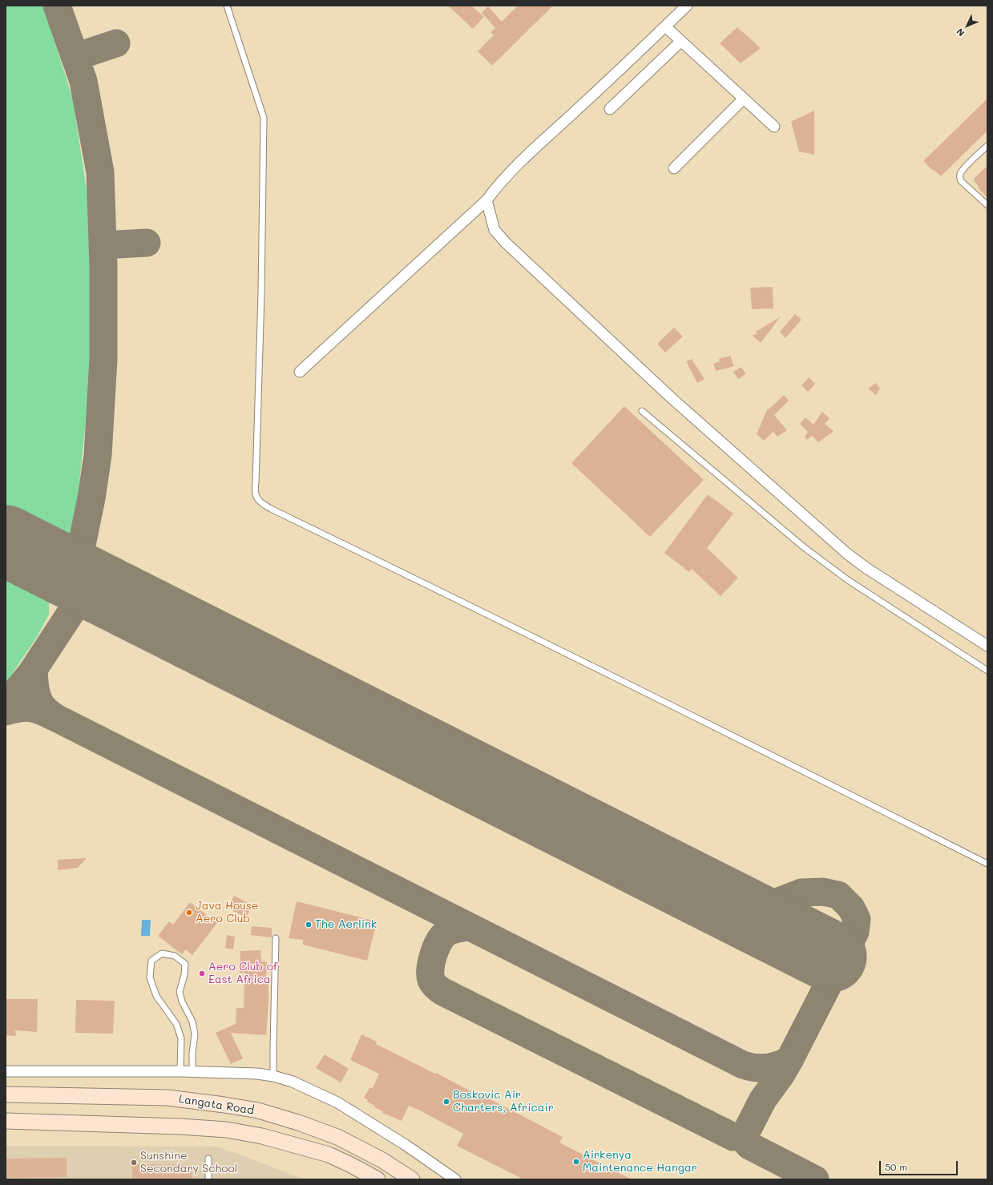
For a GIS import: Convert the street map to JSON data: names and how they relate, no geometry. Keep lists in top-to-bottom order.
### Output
{
  "streets": {
    "main road": ["Langata Road"]
  },
  "places": [
    "Java House Aero Club",
    "The Aerlink",
    "Aero Club of East Africa",
    "Boskovic Air Charters, Africair",
    "Airkenya Maintenance Hangar",
    "Sunshine Secondary School"
  ],
  "scale_bar": "50 m",
  "north": "bottom left"
}
